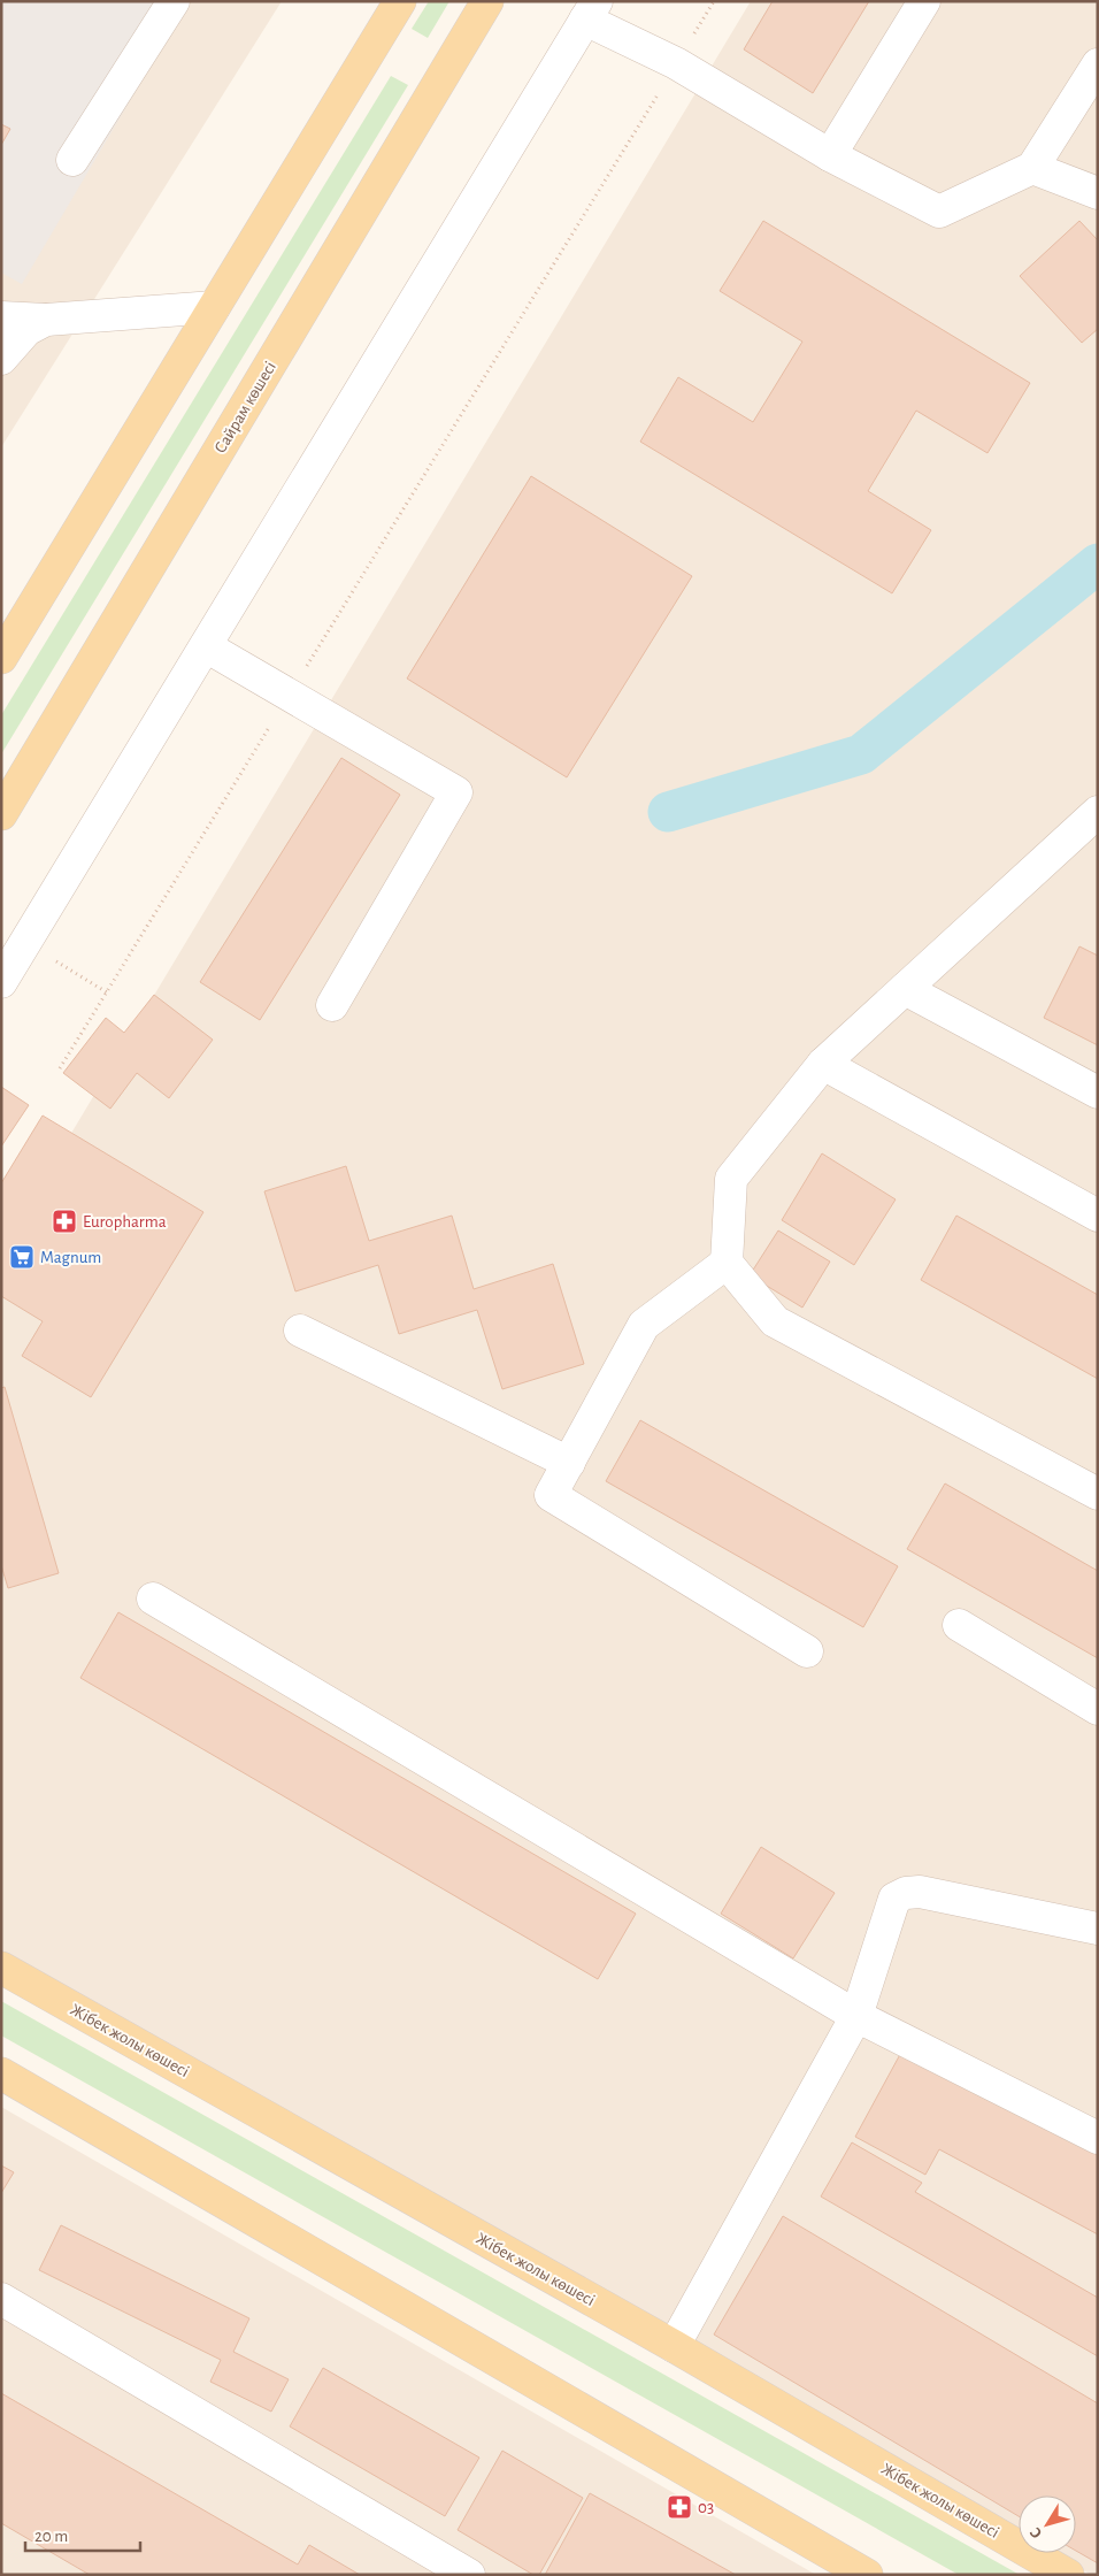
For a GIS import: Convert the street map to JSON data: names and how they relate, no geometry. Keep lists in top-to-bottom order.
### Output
{
  "streets": {
    "main road": ["Сайрам көшесі", "Жібек жолы көшесі"]
  },
  "places": {
    "pharmacy": ["Europharma", "03"],
    "supermarket": ["Magnum"]
  },
  "scale_bar": "20 m",
  "north": "bottom left"
}
